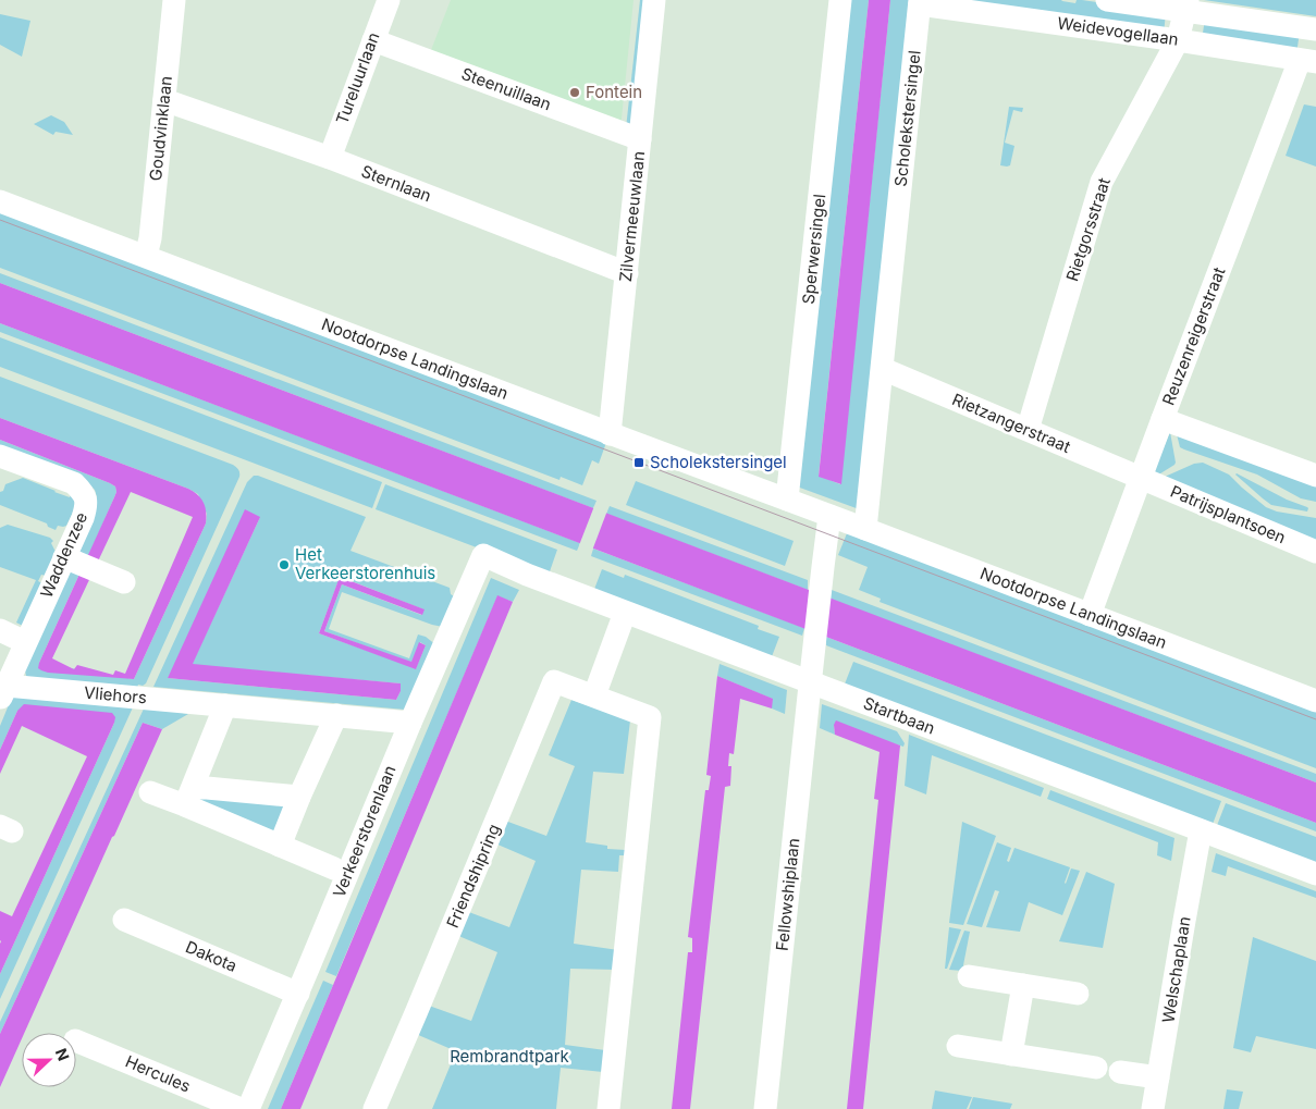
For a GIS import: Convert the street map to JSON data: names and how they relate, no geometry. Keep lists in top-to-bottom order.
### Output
{
  "streets": {
    "street": [
      "Weidevogellaan",
      "Tureluurlaan",
      "Steenuillaan",
      "Scholekstersingel",
      "Goudvinklaan",
      "Sternlaan",
      "Zilvermeeuwlaan",
      "Rietgorsstraat",
      "Sperwersingel",
      "Reuzenreigerstraat",
      "Nootdorpse Landingslaan",
      "Rietzangerstraat",
      "Patrijsplantsoen",
      "Waddenzee",
      "Vliehors",
      "Startbaan",
      "Verkeerstorenlaan",
      "Friendshipring",
      "Fellowshiplaan",
      "Dakota",
      "Welschaplaan",
      "Hercules"
    ]
  },
  "crossings": [
    ["Weidevogellaan", "Scholekstersingel"],
    ["Weidevogellaan", "Rietgorsstraat"],
    ["Weidevogellaan", "Reuzenreigerstraat"],
    ["Tureluurlaan", "Steenuillaan"],
    ["Tureluurlaan", "Sternlaan"],
    ["Steenuillaan", "Zilvermeeuwlaan"],
    ["Scholekstersingel", "Nootdorpse Landingslaan"],
    ["Scholekstersingel", "Rietzangerstraat"],
    ["Goudvinklaan", "Sternlaan"],
    ["Goudvinklaan", "Nootdorpse Landingslaan"],
    ["Sternlaan", "Zilvermeeuwlaan"],
    ["Zilvermeeuwlaan", "Nootdorpse Landingslaan"],
    ["Rietgorsstraat", "Rietzangerstraat"],
    ["Sperwersingel", "Nootdorpse Landingslaan"],
    ["Reuzenreigerstraat", "Nootdorpse Landingslaan"],
    ["Reuzenreigerstraat", "Rietzangerstraat"],
    ["Reuzenreigerstraat", "Patrijsplantsoen"],
    ["Rietzangerstraat", "Patrijsplantsoen"],
    ["Waddenzee", "Vliehors"],
    ["Vliehors", "Verkeerstorenlaan"],
    ["Startbaan", "Verkeerstorenlaan"],
    ["Startbaan", "Fellowshiplaan"],
    ["Startbaan", "Welschaplaan"],
    ["Verkeerstorenlaan", "Dakota"]
  ],
  "parks": ["Rembrandtpark"],
  "places": {
    "other": ["Fontein", "Het Verkeerstorenhuis"],
    "transit": ["Scholekstersingel"]
  },
  "north": "right"
}
